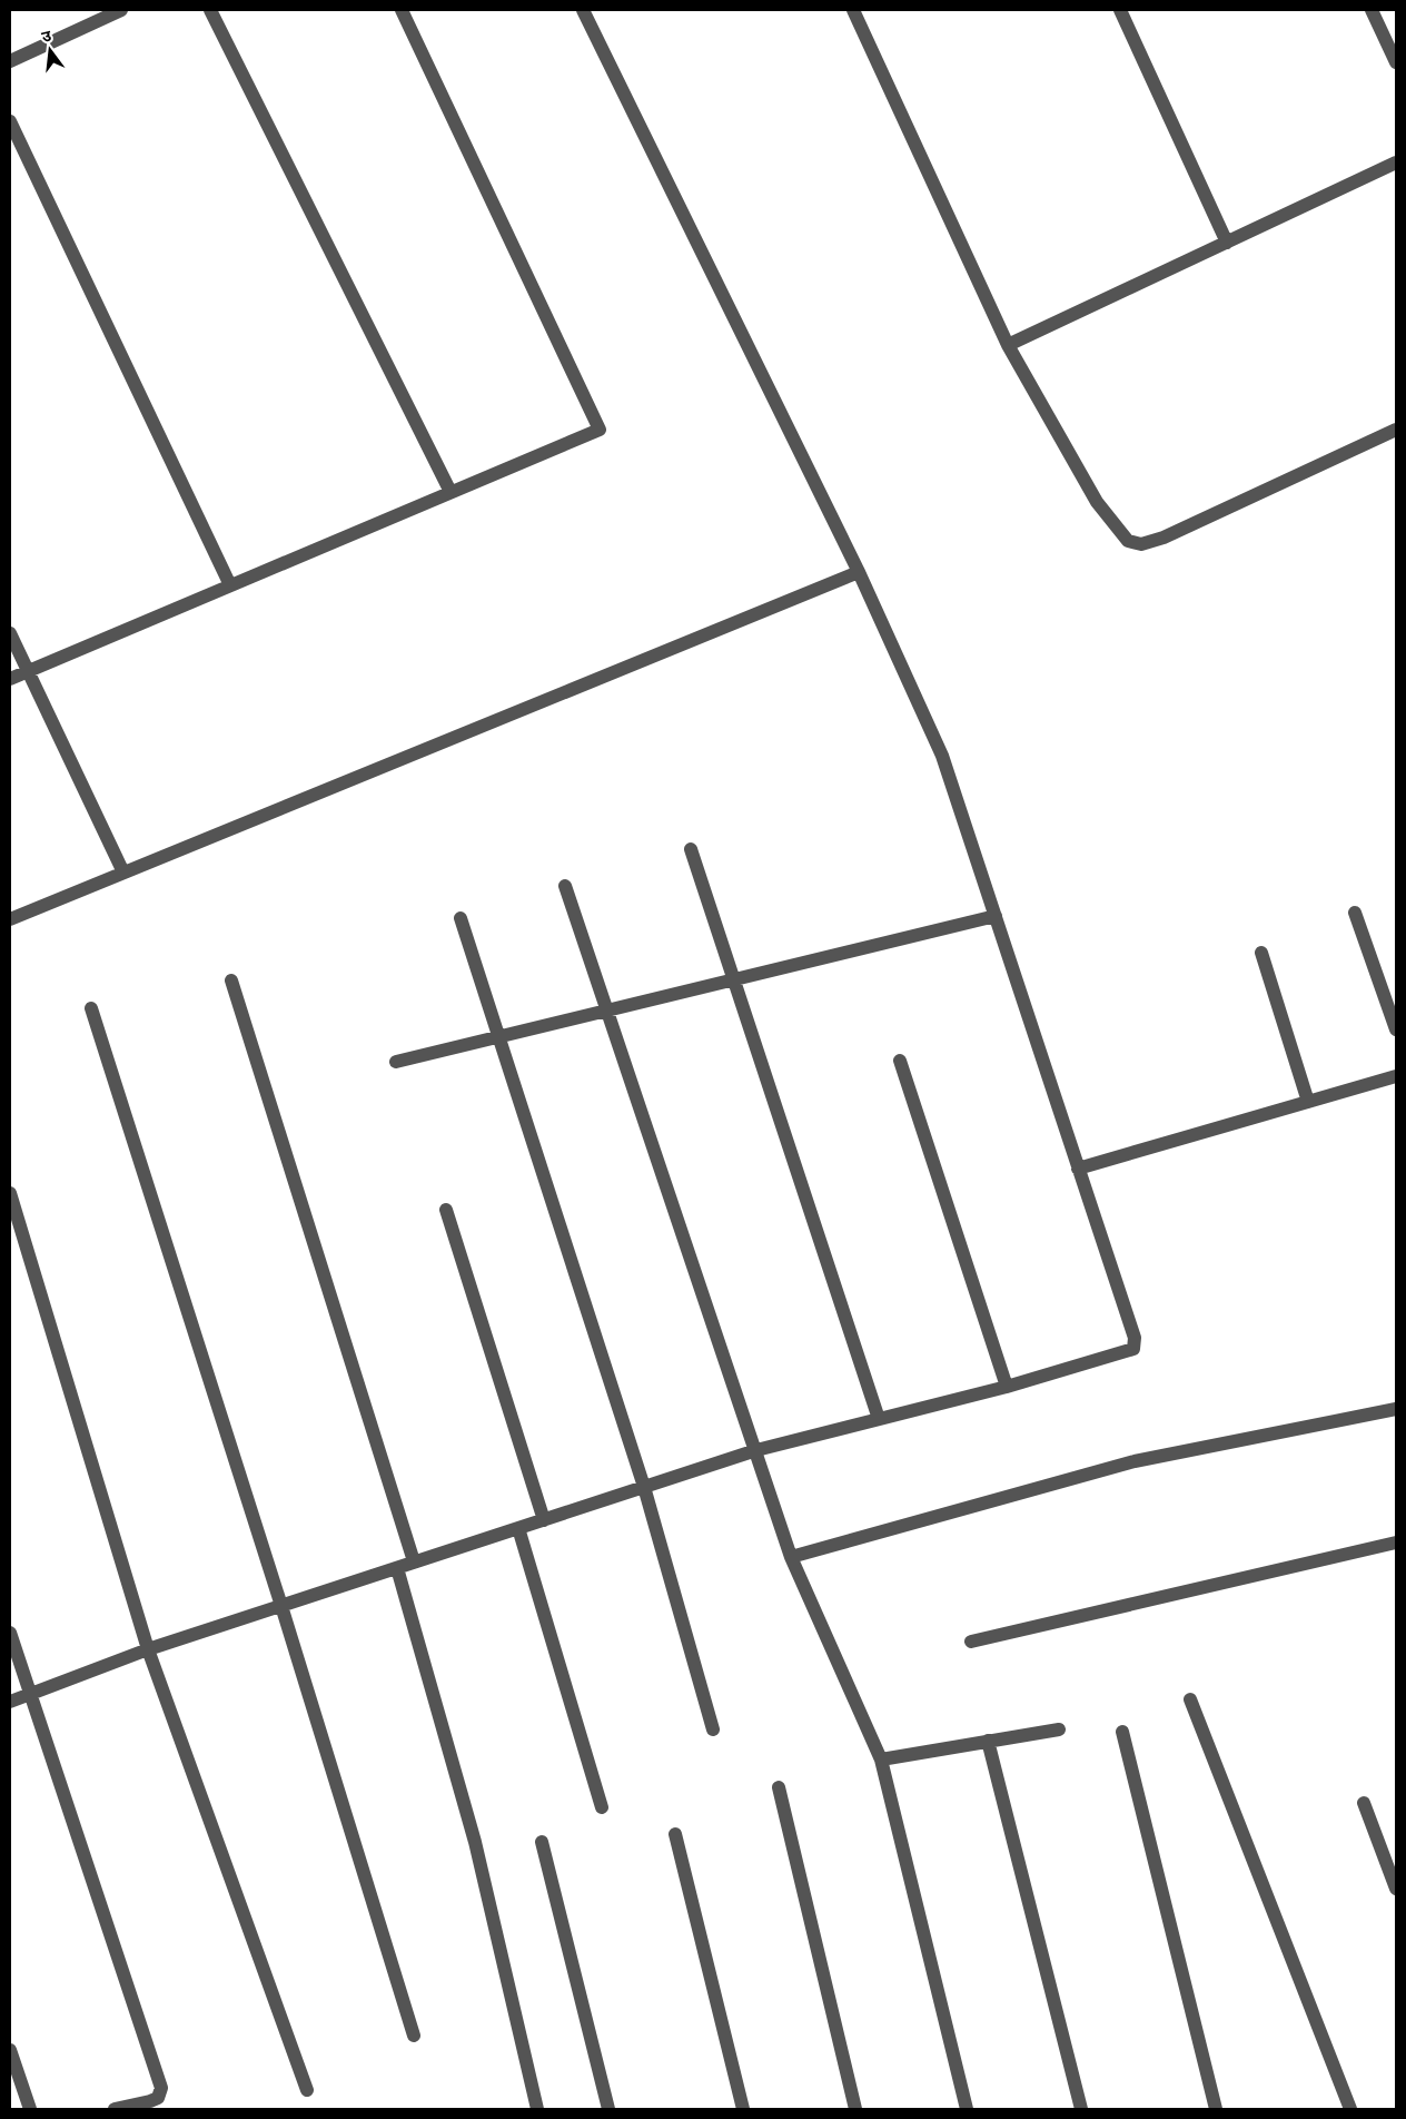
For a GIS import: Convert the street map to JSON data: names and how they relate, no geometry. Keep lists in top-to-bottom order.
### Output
{
  "north": "top"
}
